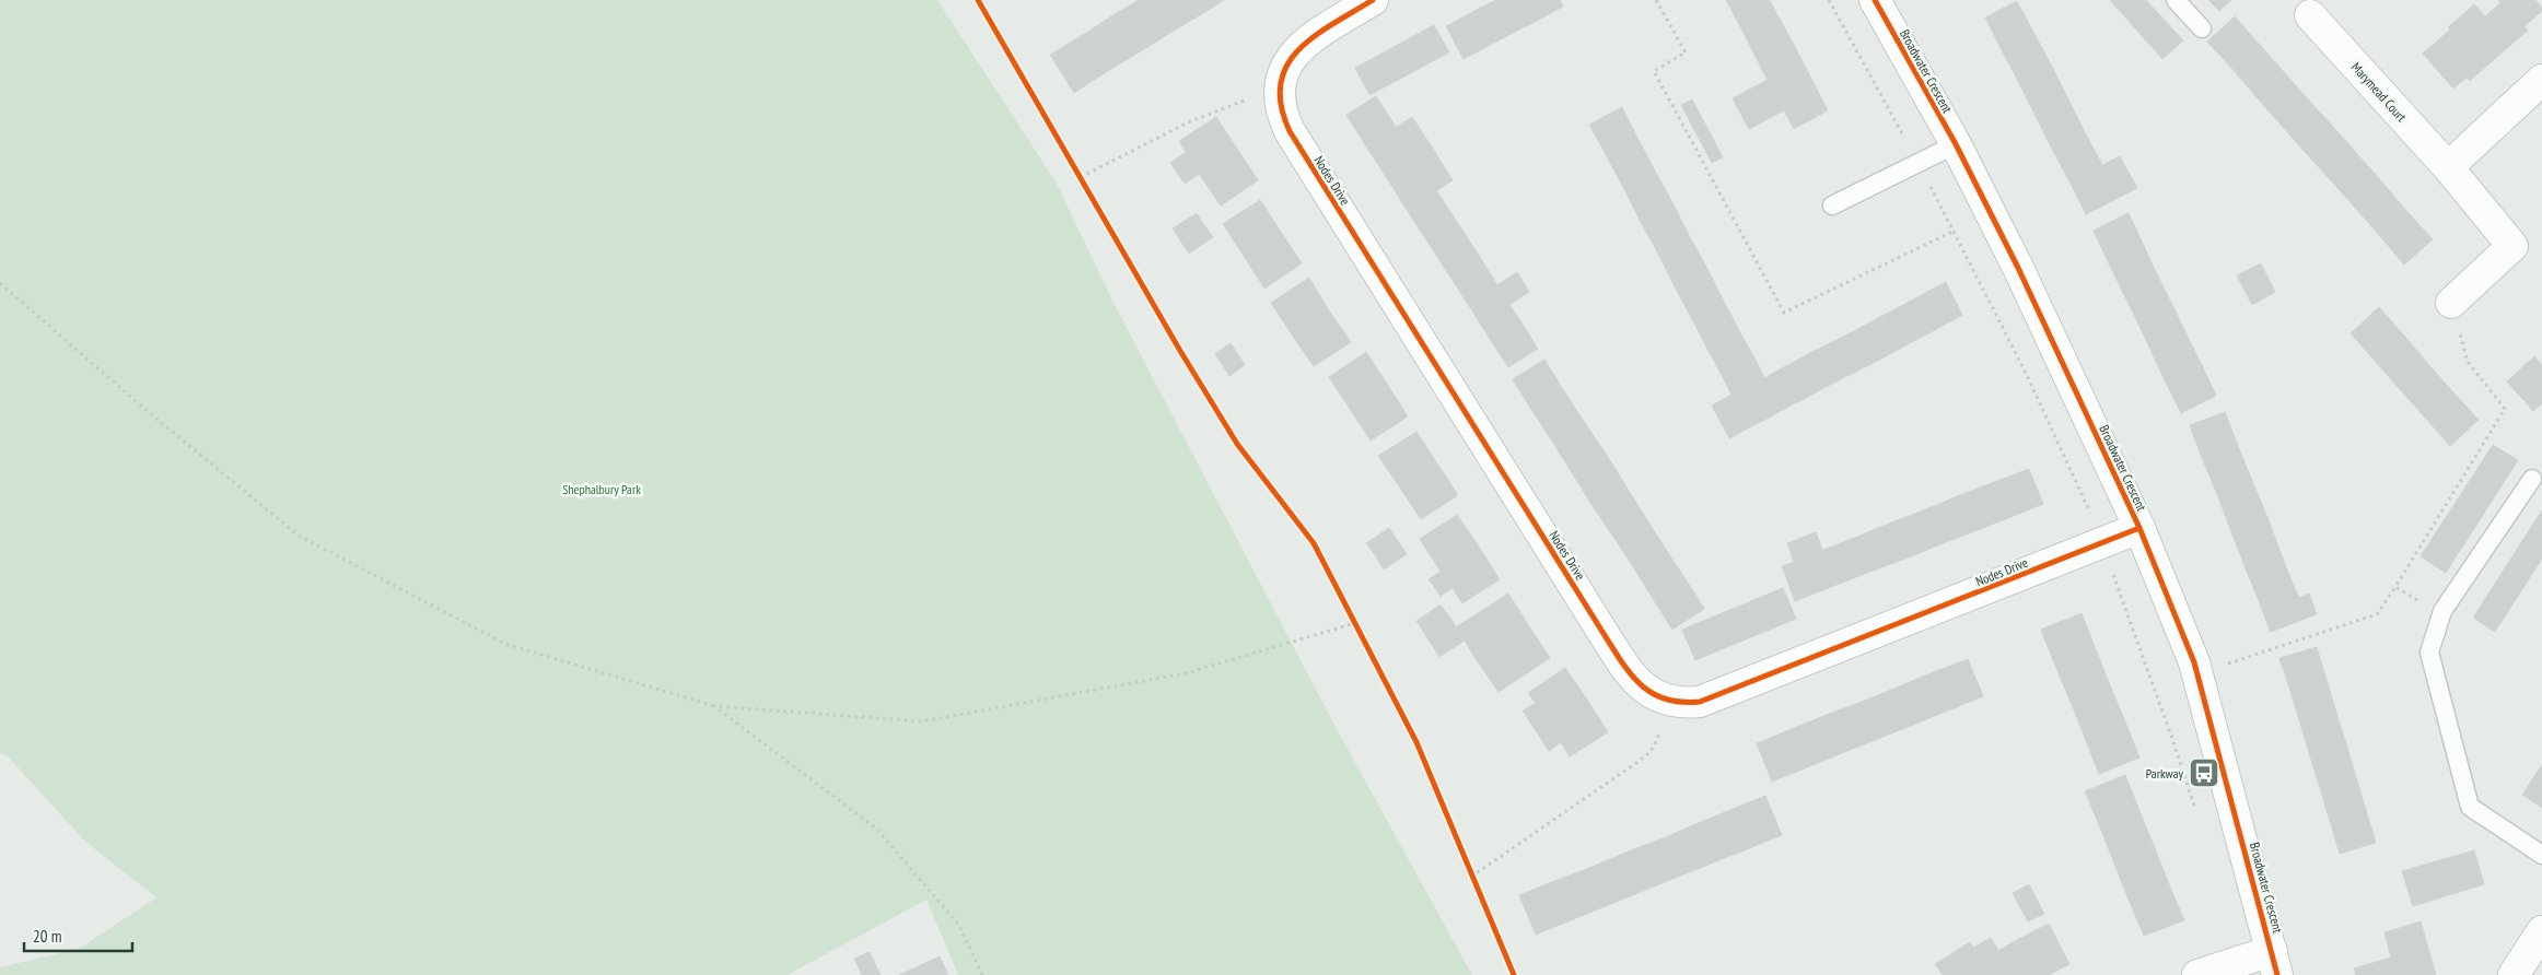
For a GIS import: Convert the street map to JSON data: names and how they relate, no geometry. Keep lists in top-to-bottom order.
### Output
{
  "streets": {
    "street": ["Broadwater Crescent", "Marymead Court", "Nodes Drive"]
  },
  "crossings": [
    ["Broadwater Crescent", "Nodes Drive"]
  ],
  "parks": ["Shephalbury Park"],
  "places": {
    "bus stop": ["Parkway"]
  },
  "scale_bar": "20 m"
}
